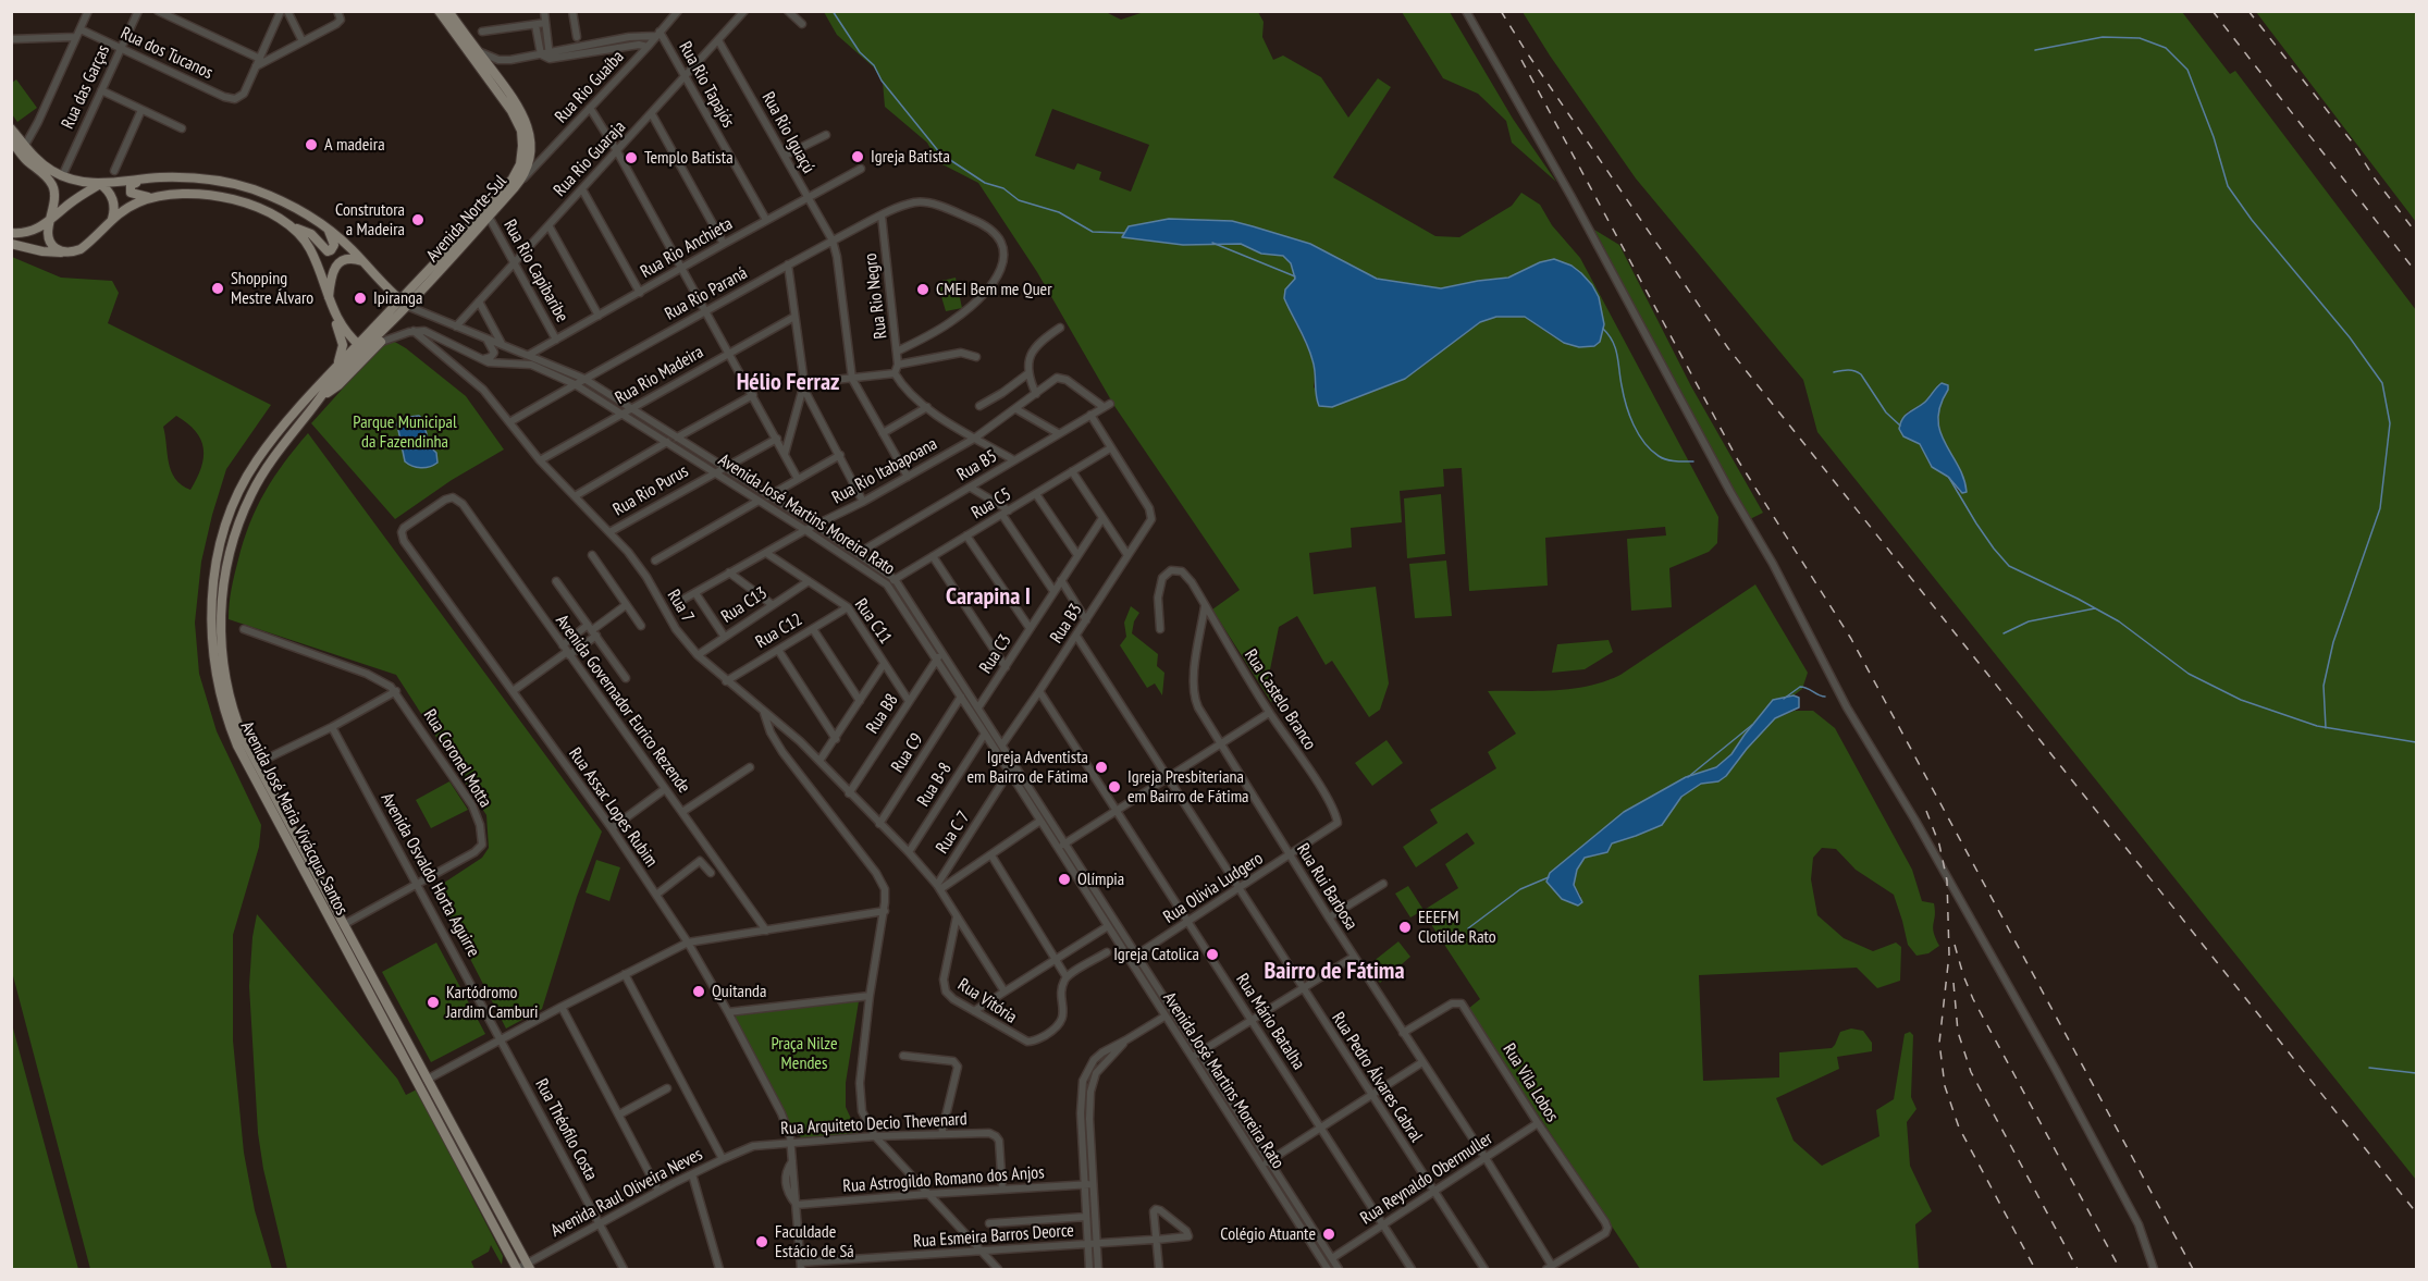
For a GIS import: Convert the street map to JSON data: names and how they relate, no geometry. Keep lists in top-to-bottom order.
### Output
{
  "streets": {
    "main road": ["Avenida Norte-Sul", "Avenida José Maria Vivácqua Santos"],
    "street": [
      "Rua dos Tucanos",
      "Rua Rio Tapajós",
      "Rua das Garças",
      "Rua Rio Guaíba",
      "Rua Rio Iguaçú",
      "Rua Rio Guaraja",
      "Rua Rio Anchieta",
      "Rua Rio Capibaribe",
      "Rua Rio Paraná",
      "Rua Rio Negro",
      "Rua Rio Madeira",
      "Rua B5",
      "Rua Rio Itabapoana",
      "Rua Rio Purus",
      "Rua C5",
      "Avenida José Martins Moreira Rato",
      "Rua C13",
      "Rua 7",
      "Rua C11",
      "Rua B3",
      "Rua C12",
      "Rua C3",
      "Rua Castelo Branco",
      "Avenida Governador Eurico Rezende",
      "Rua B8",
      "Rua C9",
      "Rua Coronel Motta",
      "Rua B-8",
      "Rua Assac Lopes Rubim",
      "Rua C 7",
      "Avenida Osvaldo Horta Aguirre",
      "Rua Rui Barbosa",
      "Rua Olivia Ludgero",
      "Rua Vitória",
      "Rua Mário Batalha",
      "Rua Pedro Álvares Cabral",
      "Rua Vila Lobos",
      "Rua Arquiteto Decio Thevenard",
      "Rua Théofilo Costa",
      "Rua Reynaldo Obermuller",
      "Rua Astrogildo Romano dos Anjos",
      "Avenida Raul Oliveira Neves",
      "Rua Esmeira Barros Deorce"
    ]
  },
  "crossings": [
    ["Rua dos Tucanos", "Rua das Garças"],
    ["Rua Rio Tapajós", "Rua Rio Guaíba"],
    ["Rua Rio Tapajós", "Rua Rio Guaraja"],
    ["Rua Rio Tapajós", "Rua Rio Anchieta"],
    ["Rua Rio Guaíba", "Avenida Norte-Sul"],
    ["Rua Rio Iguaçú", "Rua Rio Guaraja"],
    ["Rua Rio Iguaçú", "Rua Rio Anchieta"],
    ["Rua Rio Iguaçú", "Rua Rio Paraná"],
    ["Rua Rio Guaraja", "Rua Rio Capibaribe"],
    ["Rua Rio Guaraja", "Avenida José Martins Moreira Rato"],
    ["Avenida Norte-Sul", "Rua Rio Capibaribe"],
    ["Avenida Norte-Sul", "Avenida José Martins Moreira Rato"],
    ["Avenida Norte-Sul", "Avenida José Maria Vivácqua Santos"],
    ["Rua Rio Anchieta", "Rua Rio Capibaribe"],
    ["Rua Rio Anchieta", "Avenida José Martins Moreira Rato"],
    ["Rua Rio Paraná", "Rua Rio Negro"],
    ["Rua Rio Paraná", "Avenida José Martins Moreira Rato"],
    ["Rua Rio Paraná", "Rua 7"],
    ["Rua Rio Madeira", "Avenida José Martins Moreira Rato"],
    ["Rua Rio Madeira", "Rua 7"],
    ["Rua B5", "Rua Rio Itabapoana"],
    ["Rua B5", "Avenida José Martins Moreira Rato"],
    ["Rua Rio Itabapoana", "Avenida José Martins Moreira Rato"],
    ["Rua Rio Itabapoana", "Rua C11"],
    ["Rua Rio Purus", "Avenida José Martins Moreira Rato"],
    ["Rua Rio Purus", "Rua 7"],
    ["Rua C5", "Avenida José Martins Moreira Rato"],
    ["Rua C5", "Rua B3"],
    ["Avenida José Martins Moreira Rato", "Rua 7"],
    ["Avenida José Martins Moreira Rato", "Rua B3"],
    ["Avenida José Martins Moreira Rato", "Rua C3"],
    ["Avenida José Martins Moreira Rato", "Rua B8"],
    ["Avenida José Martins Moreira Rato", "Rua C9"],
    ["Avenida José Martins Moreira Rato", "Rua B-8"],
    ["Avenida José Martins Moreira Rato", "Avenida José Maria Vivácqua Santos"],
    ["Avenida José Martins Moreira Rato", "Rua C 7"],
    ["Avenida José Martins Moreira Rato", "Rua Olivia Ludgero"],
    ["Avenida José Martins Moreira Rato", "Rua Reynaldo Obermuller"],
    ["Rua C13", "Rua 7"],
    ["Rua C13", "Rua C11"],
    ["Rua 7", "Rua C12"],
    ["Rua 7", "Rua B8"],
    ["Rua 7", "Rua C9"],
    ["Rua 7", "Rua B-8"],
    ["Rua 7", "Rua C 7"],
    ["Rua 7", "Rua Vitória"],
    ["Rua C11", "Rua C12"],
    ["Rua C11", "Rua B8"],
    ["Rua B3", "Rua Mário Batalha"],
    ["Rua B3", "Rua Pedro Álvares Cabral"],
    ["Rua Castelo Branco", "Rua Rui Barbosa"],
    ["Rua Castelo Branco", "Rua Olivia Ludgero"],
    ["Avenida Governador Eurico Rezende", "Rua Assac Lopes Rubim"],
    ["Rua Coronel Motta", "Avenida Osvaldo Horta Aguirre"],
    ["Rua Assac Lopes Rubim", "Rua Arquiteto Decio Thevenard"],
    ["Rua Assac Lopes Rubim", "Rua Astrogildo Romano dos Anjos"],
    ["Rua Assac Lopes Rubim", "Rua Esmeira Barros Deorce"],
    ["Avenida José Maria Vivácqua Santos", "Avenida Raul Oliveira Neves"],
    ["Avenida Osvaldo Horta Aguirre", "Rua Théofilo Costa"],
    ["Rua Rui Barbosa", "Rua Olivia Ludgero"],
    ["Rua Rui Barbosa", "Rua Vila Lobos"],
    ["Rua Rui Barbosa", "Rua Reynaldo Obermuller"],
    ["Rua Olivia Ludgero", "Rua Mário Batalha"],
    ["Rua Olivia Ludgero", "Rua Pedro Álvares Cabral"],
    ["Rua Mário Batalha", "Rua Reynaldo Obermuller"],
    ["Rua Pedro Álvares Cabral", "Rua Reynaldo Obermuller"],
    ["Rua Vila Lobos", "Rua Reynaldo Obermuller"],
    ["Rua Arquiteto Decio Thevenard", "Rua Astrogildo Romano dos Anjos"],
    ["Rua Arquiteto Decio Thevenard", "Avenida Raul Oliveira Neves"],
    ["Rua Théofilo Costa", "Avenida Raul Oliveira Neves"]
  ],
  "districts": ["Hélio Ferraz", "Carapina I", "Bairro de Fátima"],
  "parks": ["Parque Municipal da Fazendinha", "Praça Nilze Mendes"],
  "places": [
    "A madeira",
    "Igreja Batista",
    "Templo Batista",
    "Construtora a Madeira",
    "Shopping Mestre Álvaro",
    "CMEI Bem me Quer",
    "Ipiranga",
    "Igreja Adventista em Bairro de Fátima",
    "Igreja Presbiteriana em Bairro de Fátima",
    "Olímpia",
    "EEEFM Clotilde Rato",
    "Igreja Catolica",
    "Quitanda",
    "Kartódromo Jardim Camburi",
    "Colégio Atuante",
    "Faculdade Estácio de Sá"
  ]
}
